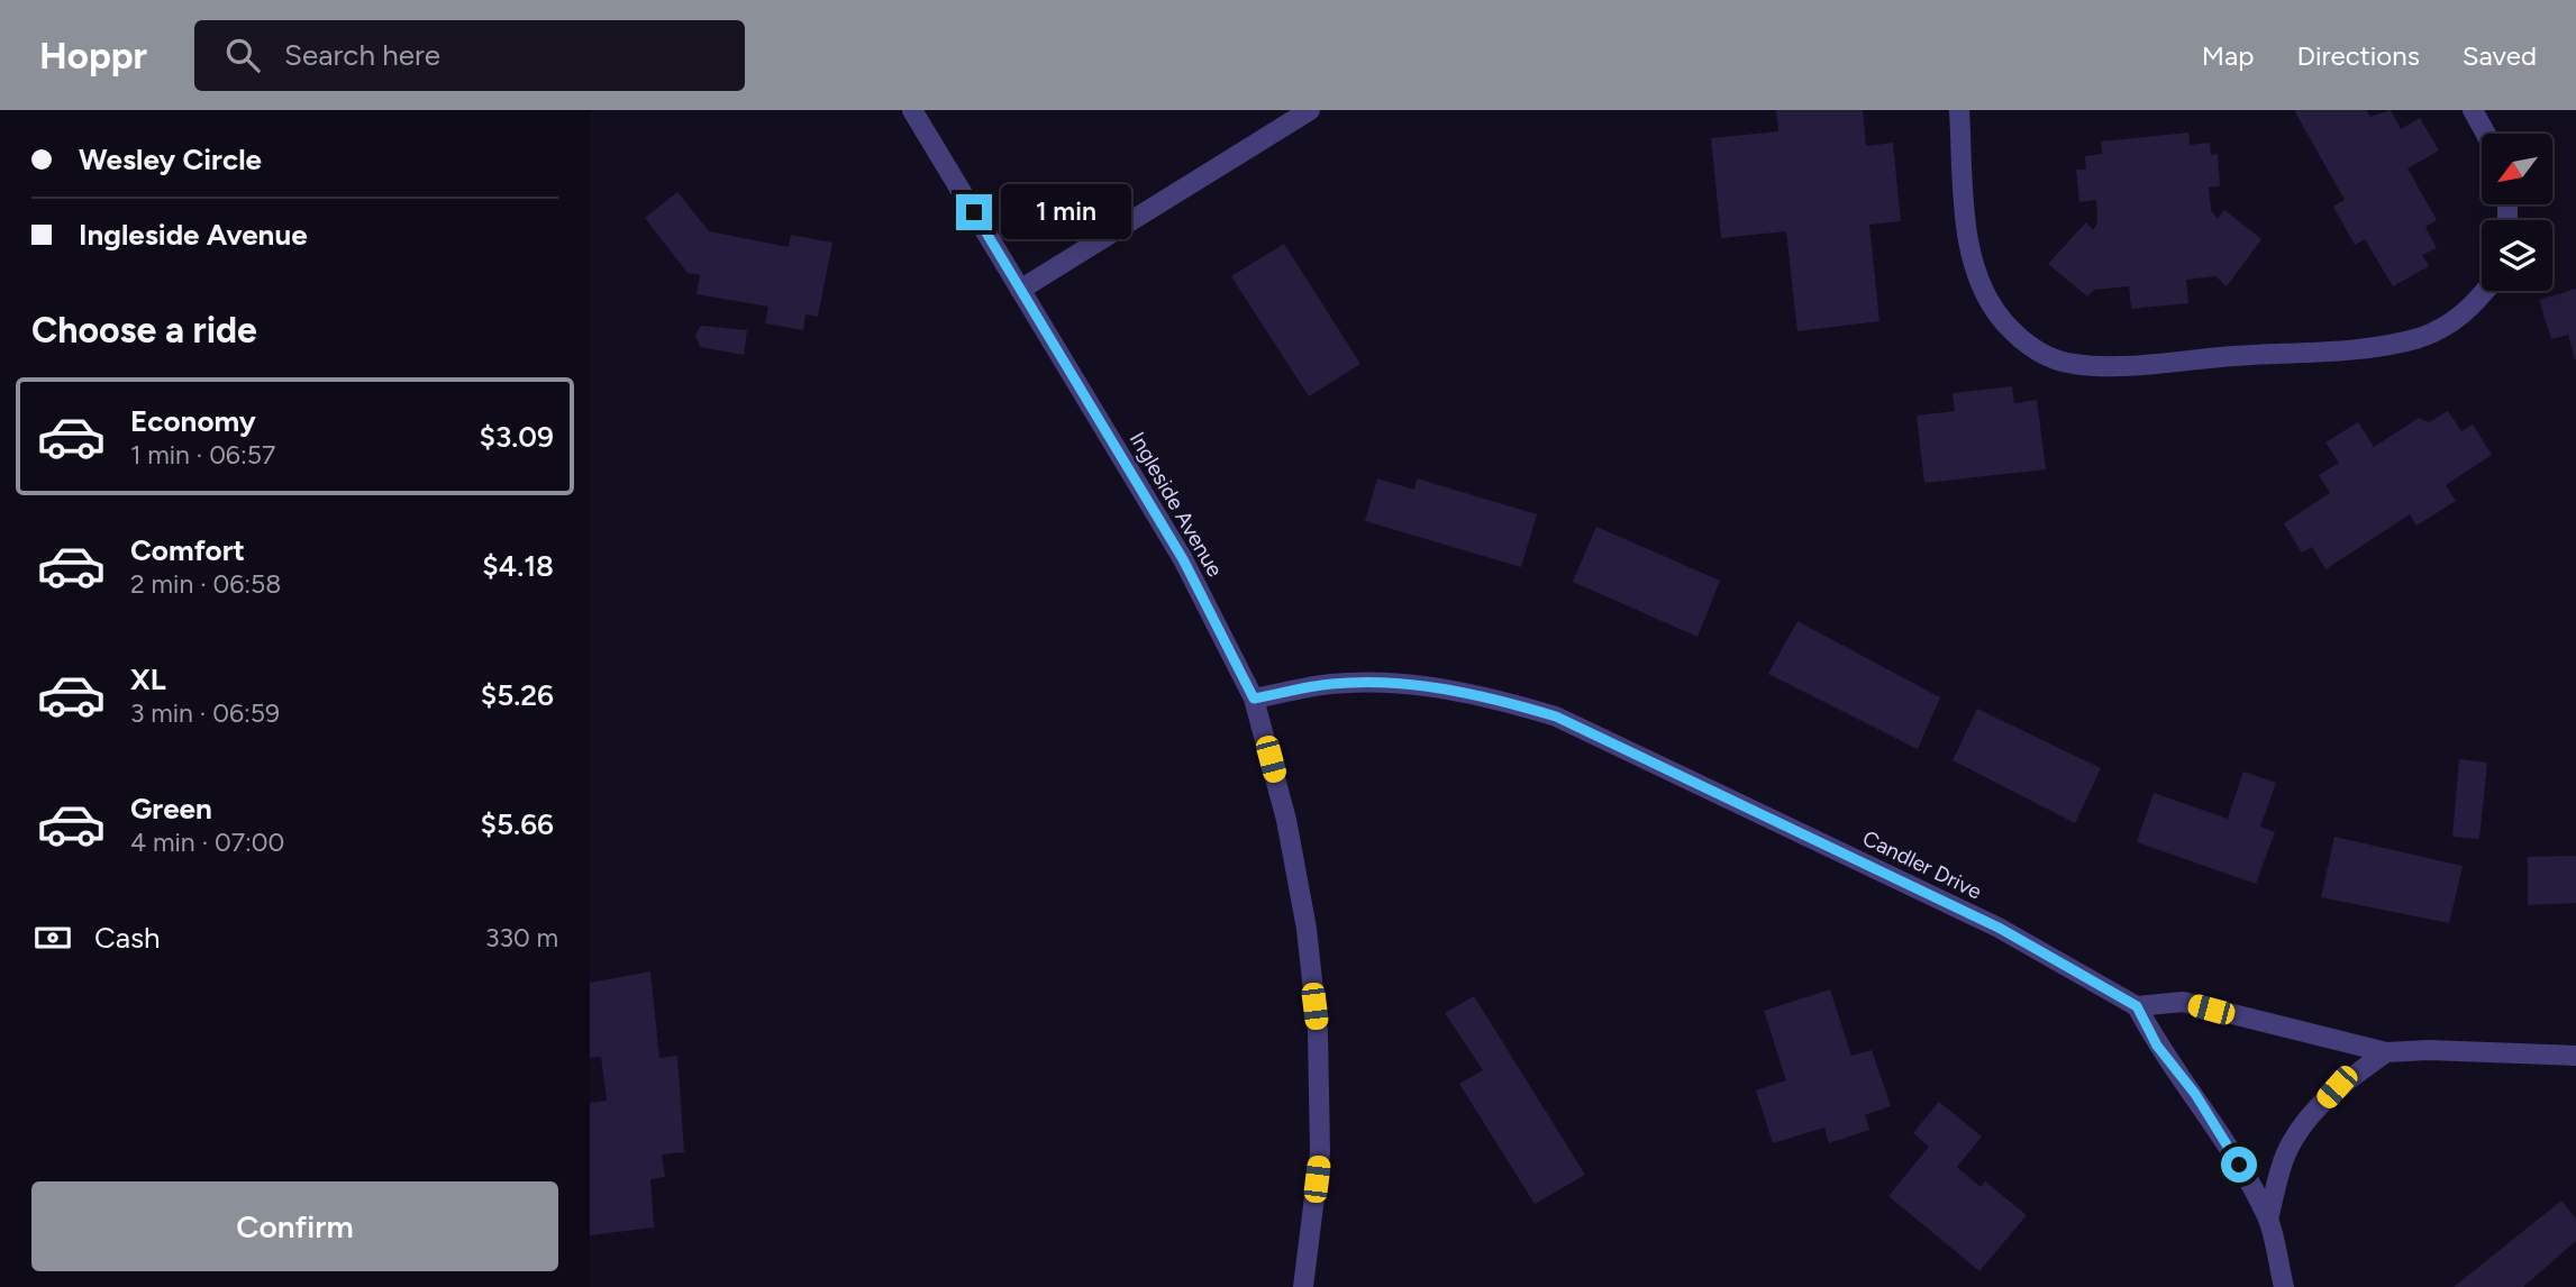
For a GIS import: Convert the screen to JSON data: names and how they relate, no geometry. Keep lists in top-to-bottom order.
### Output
{
  "streets": {
    "street": ["Ingleside Avenue", "Candler Drive"]
  },
  "crossings": [
    ["Ingleside Avenue", "Candler Drive"]
  ],
  "north": "bottom left",
  "page": {
    "header": "Hoppr",
    "search": "Search here",
    "nav": ["Map", "Directions", "Saved"],
    "banner": ["Wesley Circle", "Ingleside Avenue"],
    "bubble": "1 min",
    "heading": "Choose a ride",
    "list": [
      {
        "name": "Economy",
        "note": "1 min · 06:57",
        "value": "$3.09"
      },
      {
        "name": "Comfort",
        "note": "2 min · 06:58",
        "value": "$4.18"
      },
      {
        "name": "XL",
        "note": "3 min · 06:59",
        "value": "$5.26"
      },
      {
        "name": "Green",
        "note": "4 min · 07:00",
        "value": "$5.66"
      }
    ],
    "pay": ["Cash", "330 m"],
    "buttons": "Confirm"
  }
}
